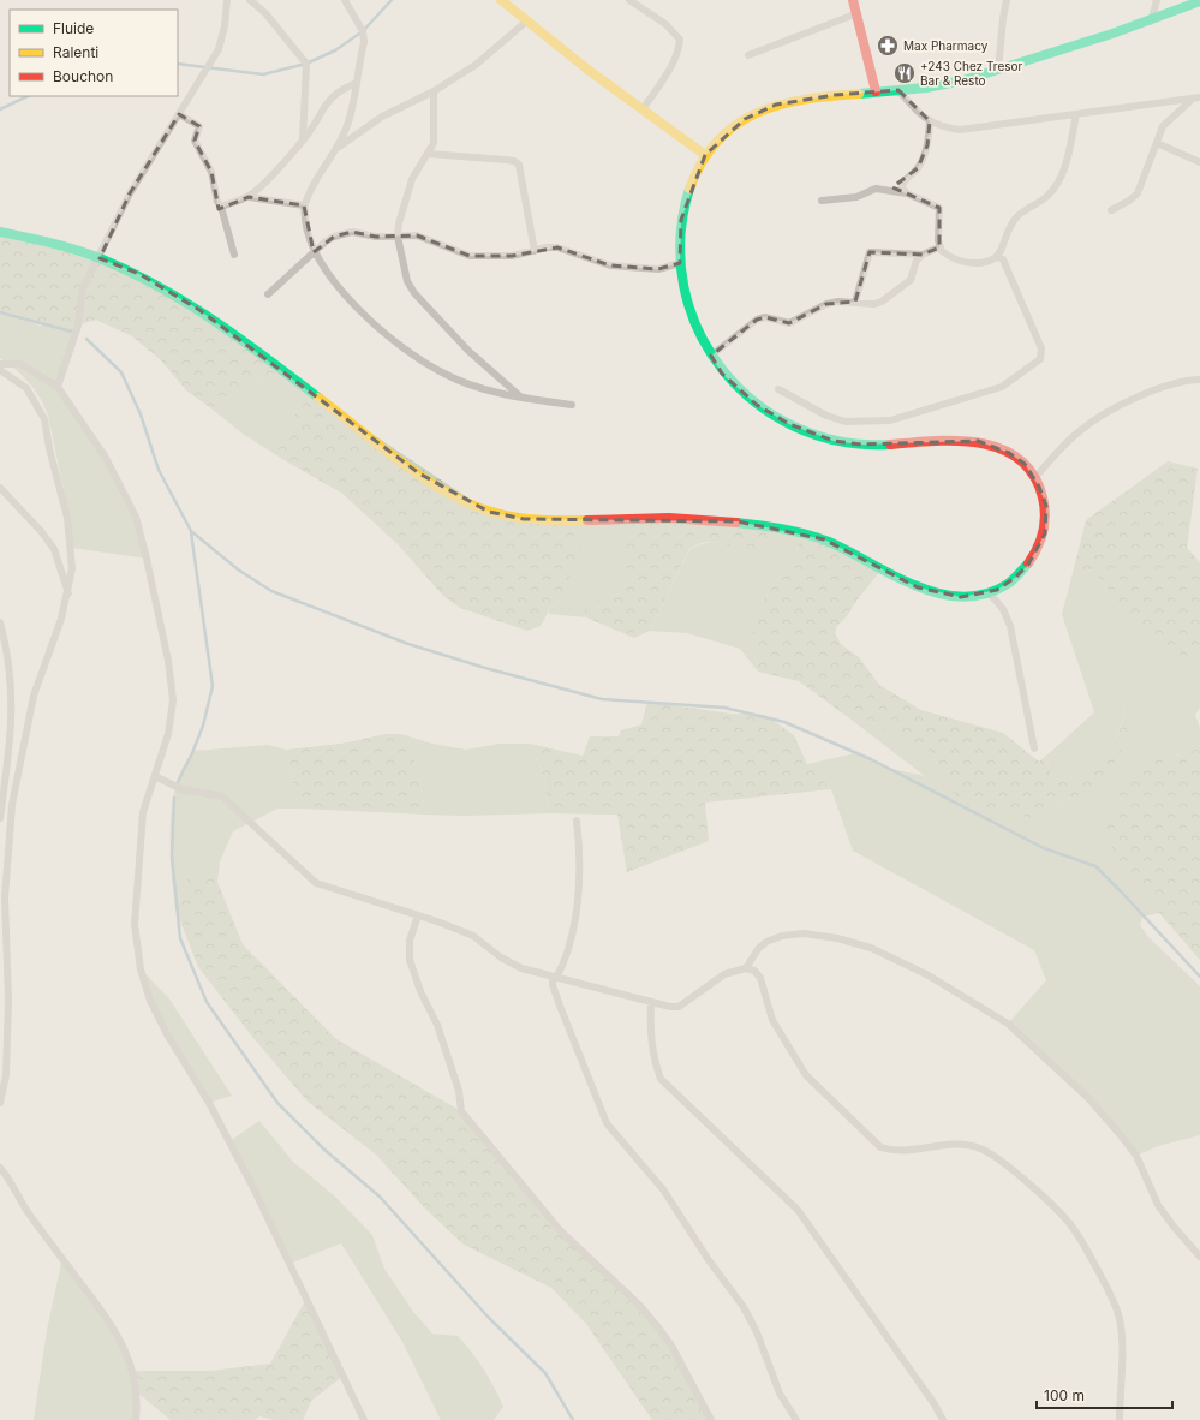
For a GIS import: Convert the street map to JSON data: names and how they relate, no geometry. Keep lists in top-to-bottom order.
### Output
{
  "places": {
    "pharmacy": ["Max Pharmacy"],
    "restaurant": ["+243 Chez Tresor Bar & Resto"]
  },
  "legend": ["Fluide", "Ralenti", "Bouchon"],
  "scale_bar": "100 m"
}
